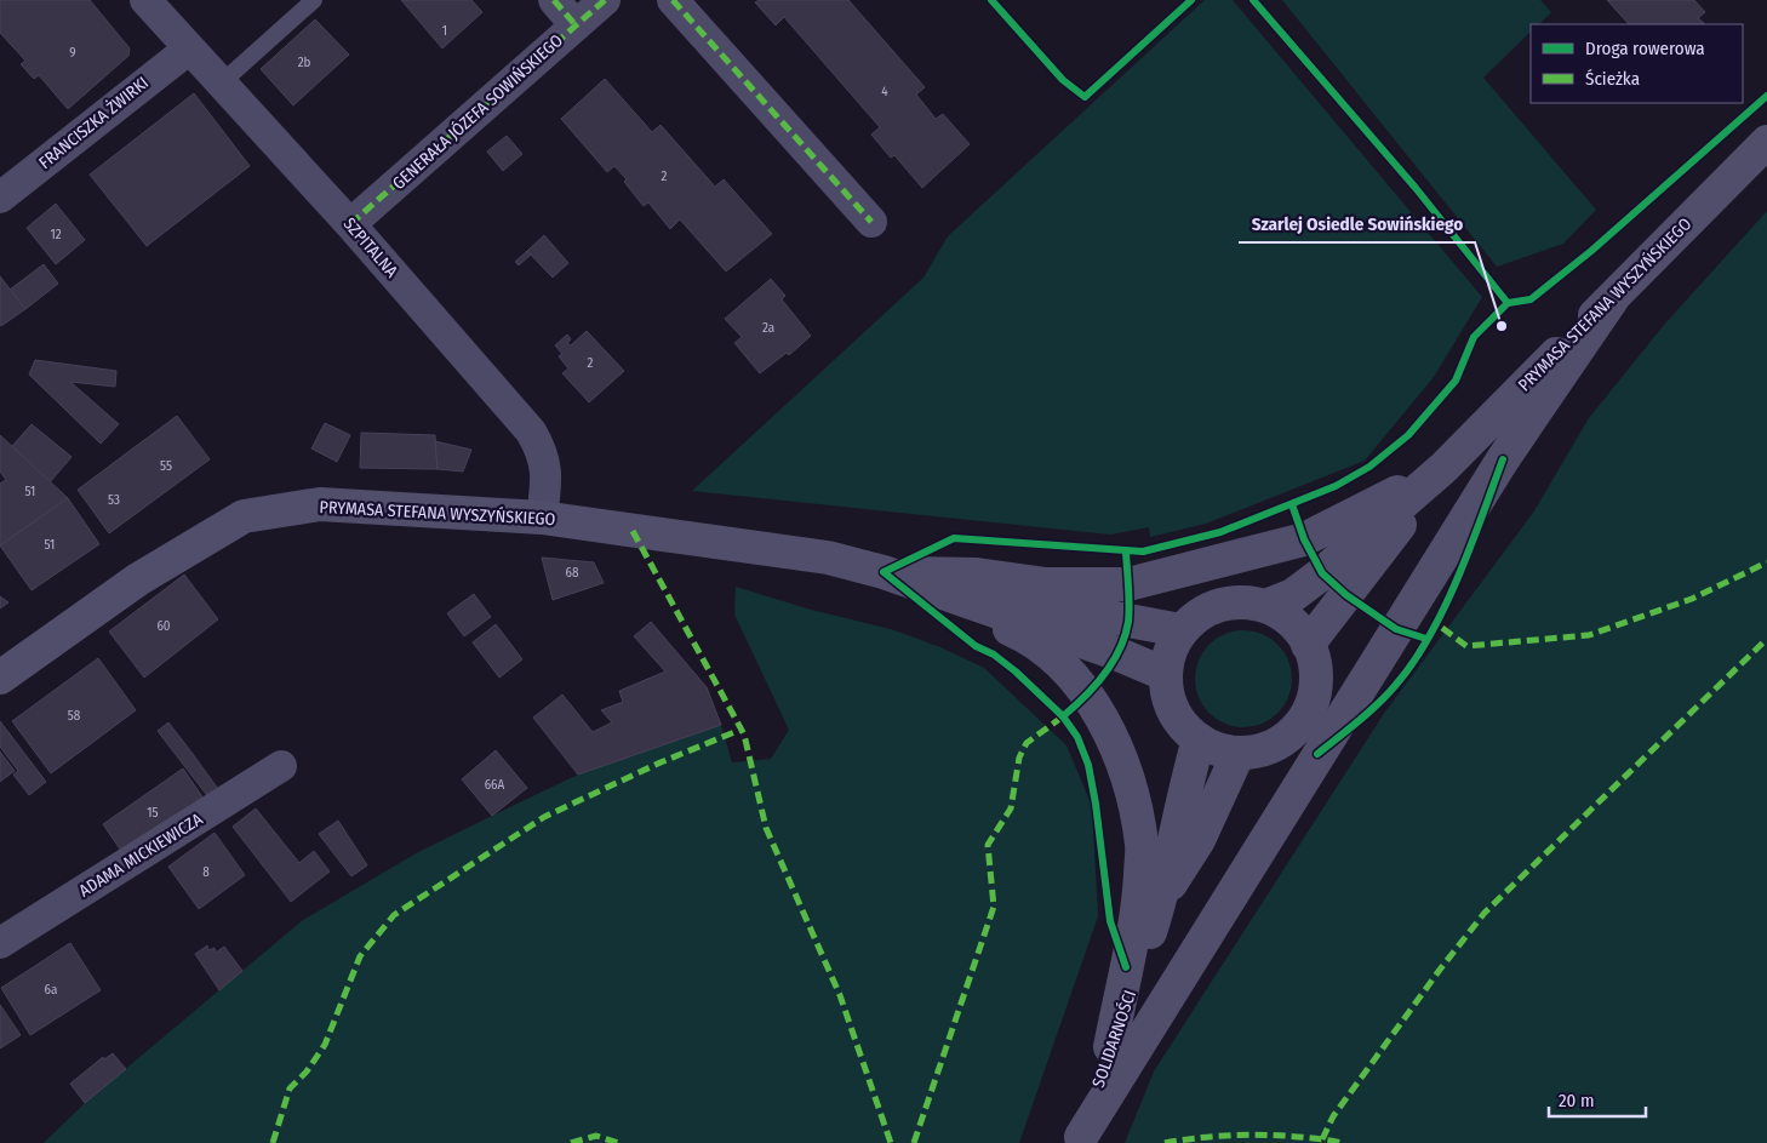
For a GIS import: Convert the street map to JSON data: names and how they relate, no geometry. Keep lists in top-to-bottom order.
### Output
{
  "streets": {
    "street": [
      "GENERAŁA JÓZEFA SOWIŃSKIEGO",
      "FRANCISZKA ŻWIRKI",
      "SZPITALNA",
      "PRYMASA STEFANA WYSZYŃSKIEGO",
      "ADAMA MICKIEWICZA",
      "SOLIDARNOŚCI"
    ]
  },
  "crossings": [
    ["GENERAŁA JÓZEFA SOWIŃSKIEGO", "SZPITALNA"],
    ["FRANCISZKA ŻWIRKI", "SZPITALNA"],
    ["SZPITALNA", "PRYMASA STEFANA WYSZYŃSKIEGO"],
    ["PRYMASA STEFANA WYSZYŃSKIEGO", "SOLIDARNOŚCI"]
  ],
  "places": ["Szarlej Osiedle Sowińskiego"],
  "house_numbers": [
    "1",
    "9",
    "2b",
    "4",
    "2",
    "12",
    "2a",
    "2",
    "55",
    "51",
    "53",
    "51",
    "68",
    "60",
    "58",
    "66A",
    "15",
    "8",
    "6a"
  ],
  "legend": ["Droga rowerowa", "Ścieżka"],
  "scale_bar": "20 m"
}
